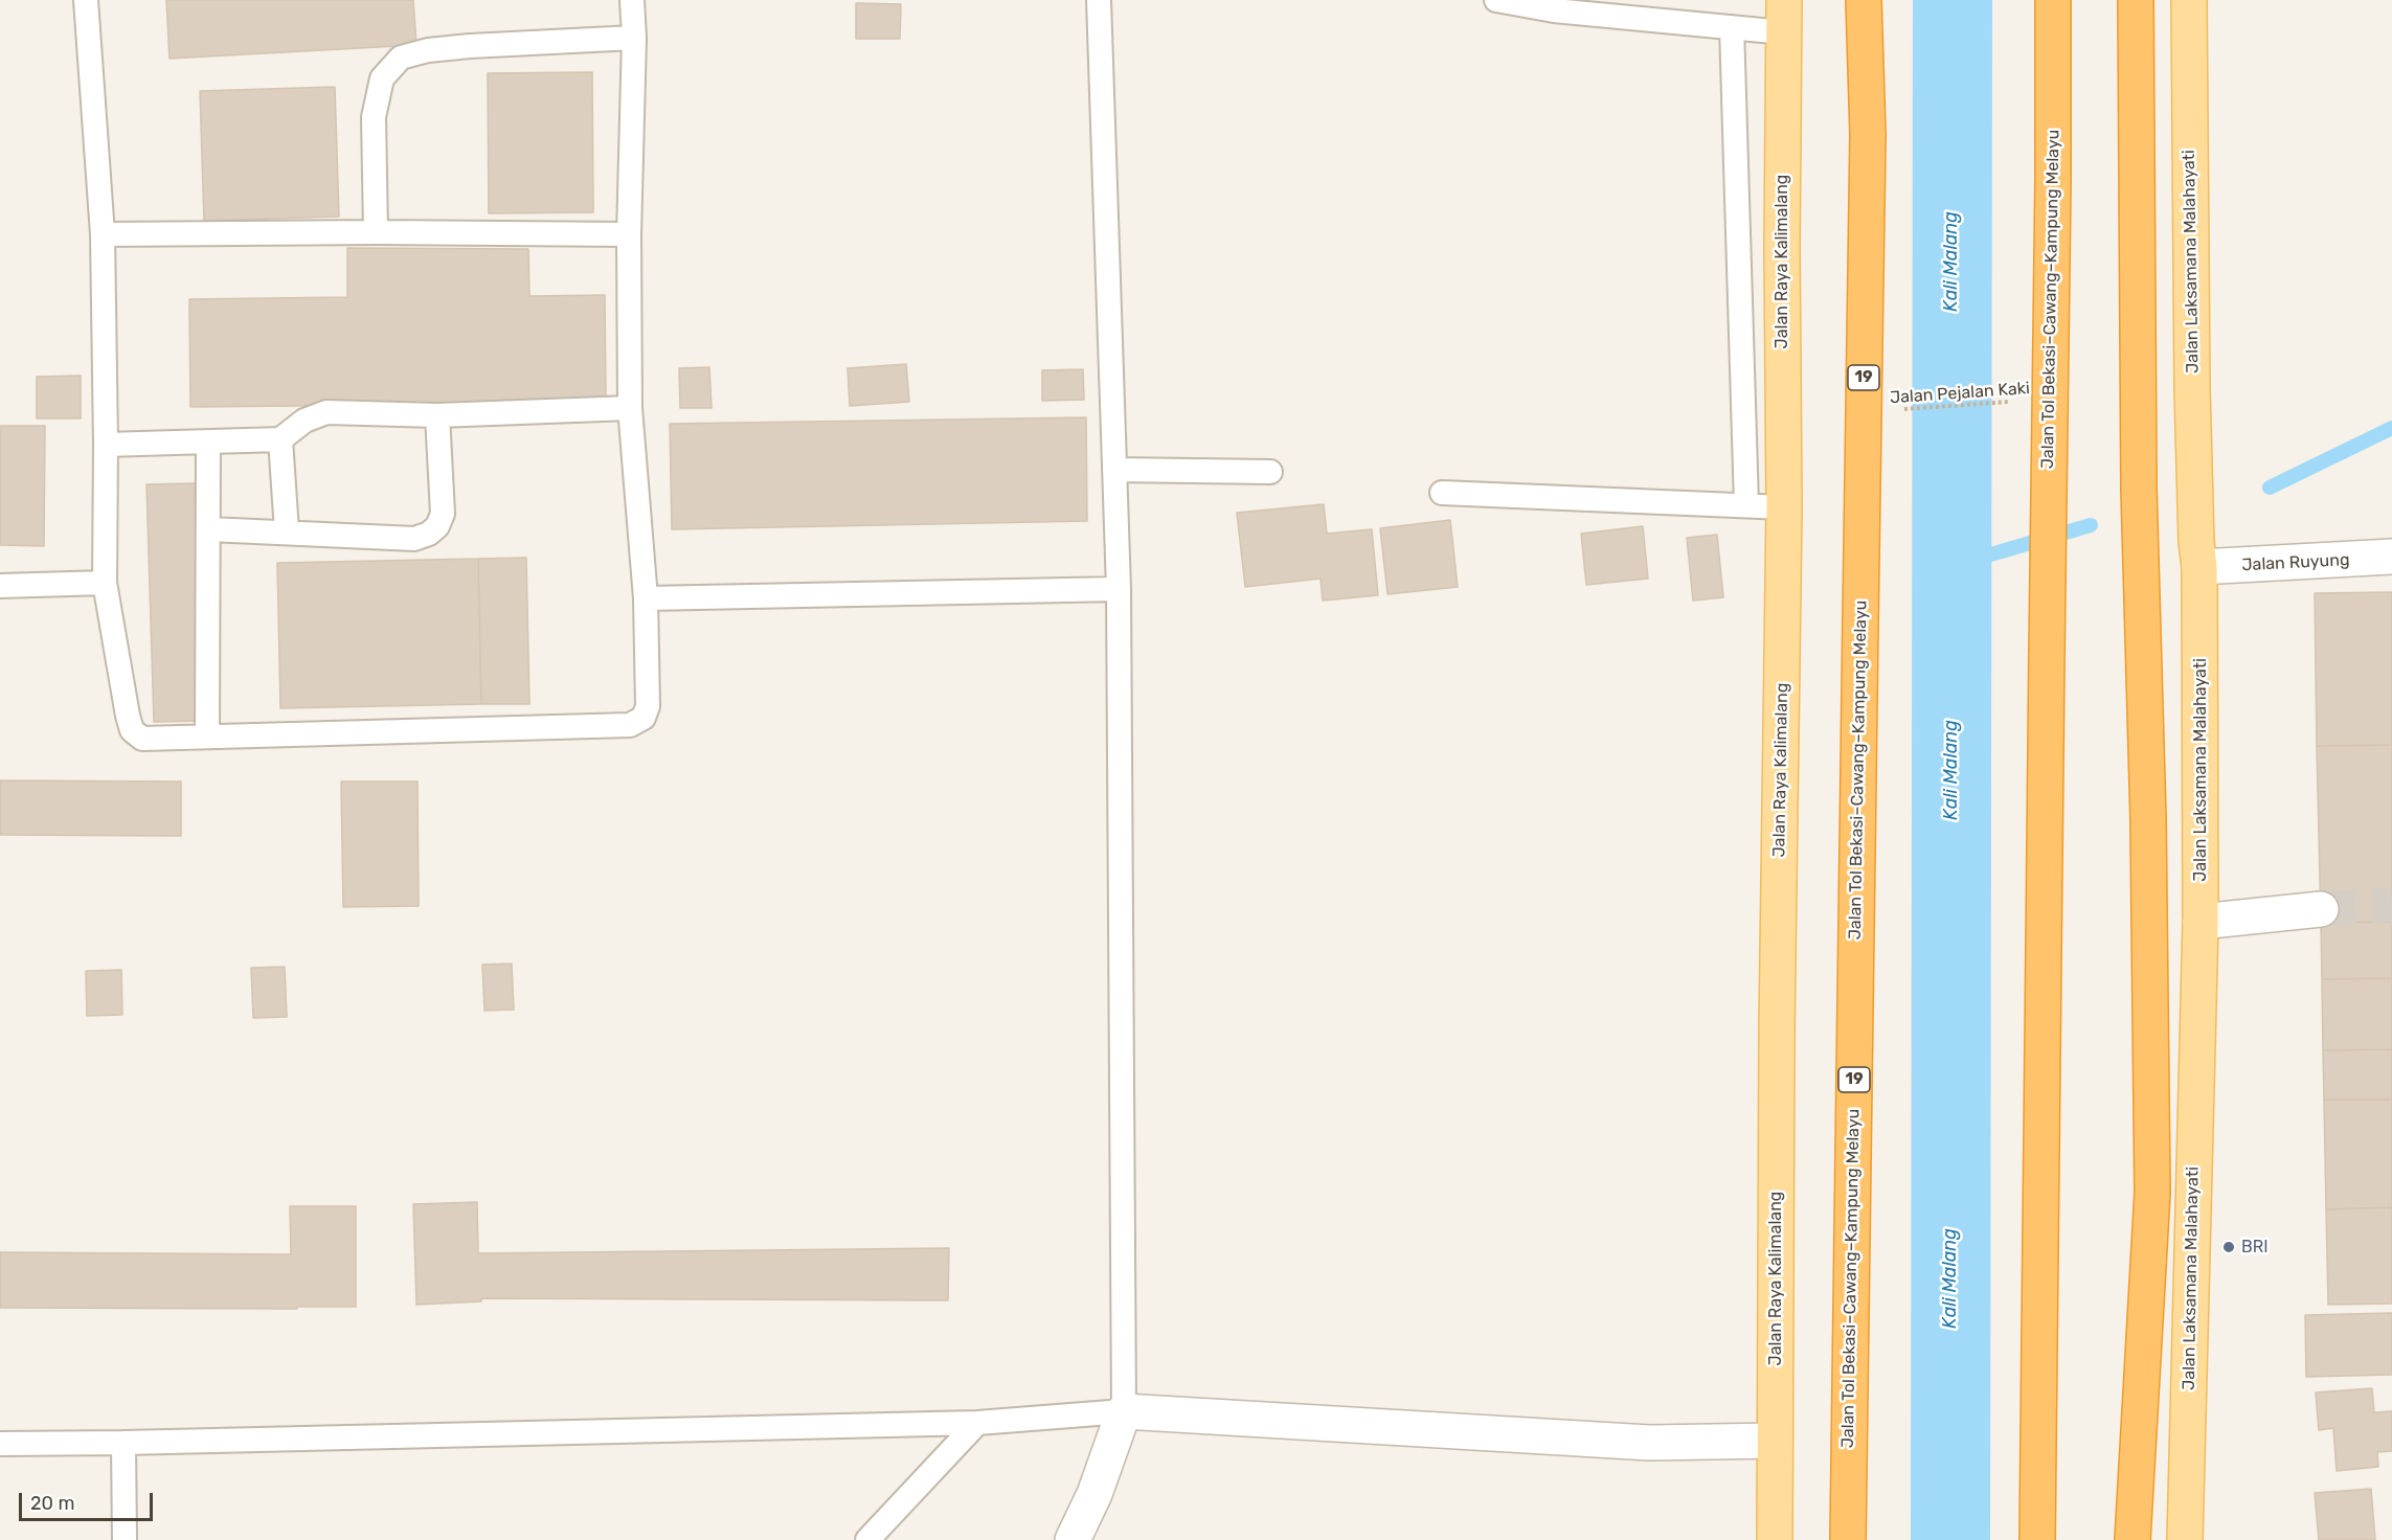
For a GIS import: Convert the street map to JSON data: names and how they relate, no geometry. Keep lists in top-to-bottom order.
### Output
{
  "streets": {
    "highway": ["Jalan Tol Bekasi–Cawang–Kampung Melayu", "19"],
    "main road": ["Jalan Raya Kalimalang", "Jalan Laksamana Malahayati"],
    "street": ["Jalan Ruyung"],
    "path": ["Jalan Pejalan Kaki"]
  },
  "crossings": [
    ["Jalan Laksamana Malahayati", "Jalan Ruyung"]
  ],
  "water": ["Kali Malang"],
  "places": ["BRI"],
  "scale_bar": "20 m"
}
